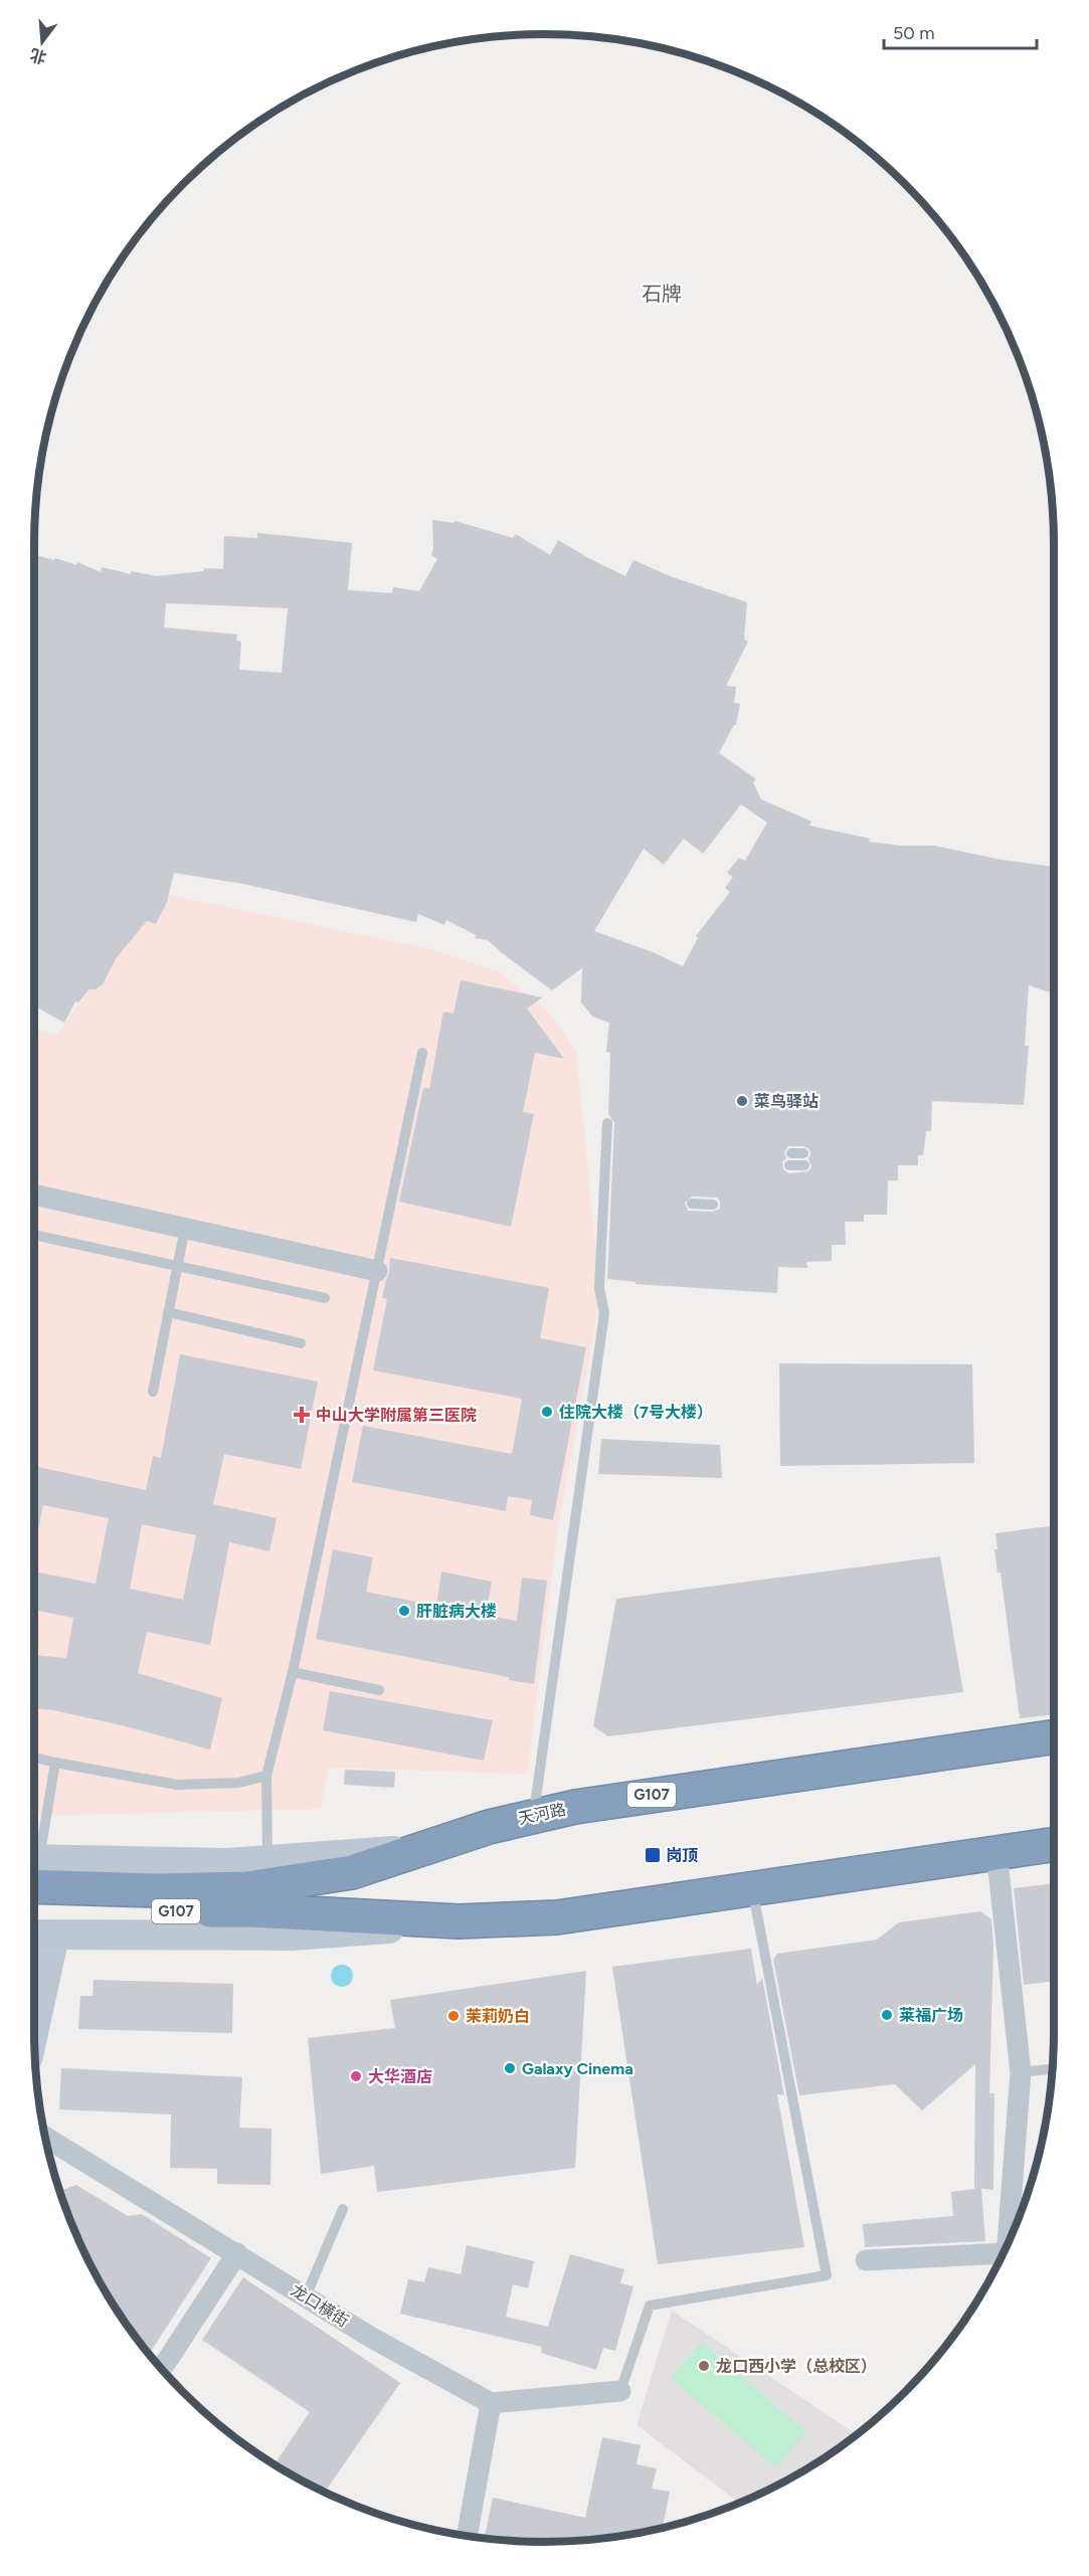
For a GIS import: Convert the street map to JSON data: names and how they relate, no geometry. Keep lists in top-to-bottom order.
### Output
{
  "streets": {
    "highway": ["G107", "天河路"],
    "street": ["龙口横街"]
  },
  "districts": ["石牌"],
  "places": {
    "other": [
      "菜鸟驿站",
      "住院大楼（7号大楼）",
      "肝脏病大楼",
      "莱福广场",
      "茉莉奶白",
      "Galaxy Cinema",
      "大华酒店",
      "龙口西小学（总校区）"
    ],
    "health": ["中山大学附属第三医院"],
    "transit": ["岗顶"]
  },
  "scale_bar": "50 m",
  "north": "bottom"
}
